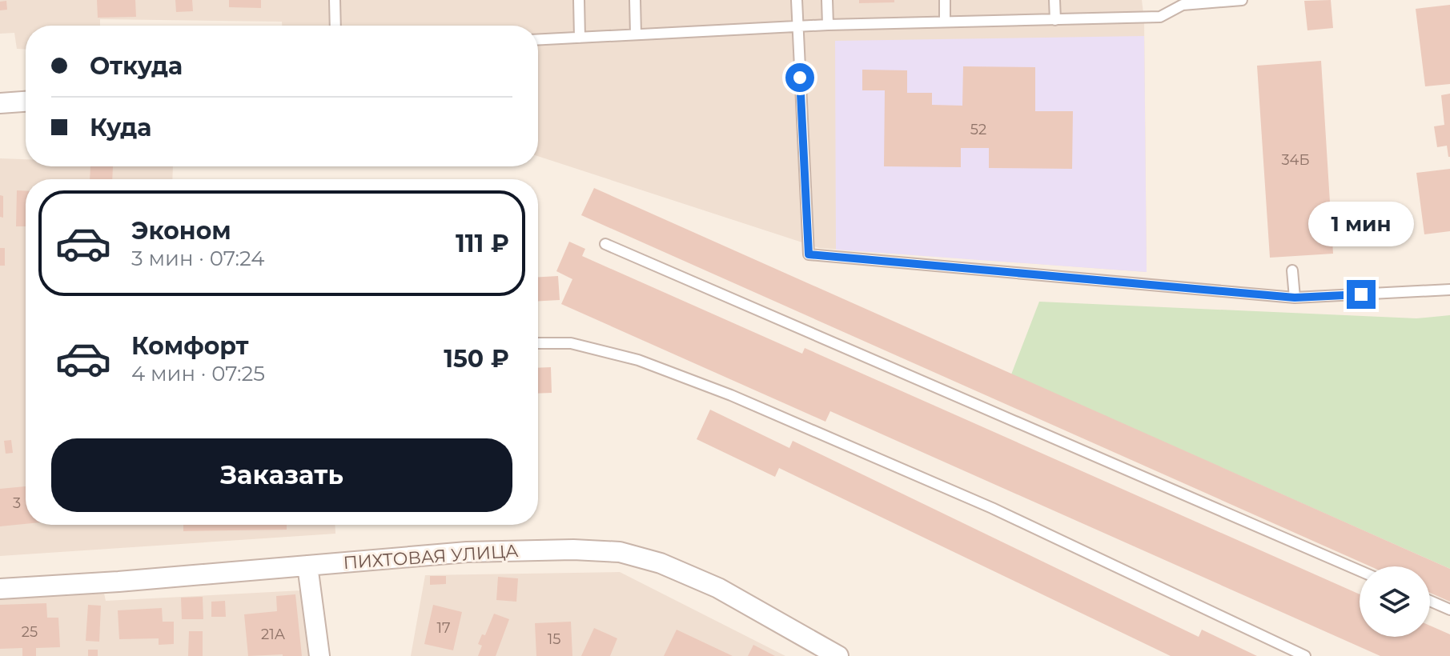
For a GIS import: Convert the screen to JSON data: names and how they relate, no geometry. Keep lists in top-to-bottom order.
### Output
{
  "streets": {
    "street": ["ПИХТОВАЯ УЛИЦА"]
  },
  "house_numbers": [
    "52",
    "34Б",
    "3",
    "17",
    "25",
    "21А",
    "15"
  ],
  "page": {
    "banner": ["Откуда", "Куда"],
    "list": [
      {
        "name": "Эконом",
        "note": "3 мин · 07:24",
        "value": "111 ₽"
      },
      {
        "name": "Комфорт",
        "note": "4 мин · 07:25",
        "value": "150 ₽"
      }
    ],
    "bubble": "1 мин",
    "buttons": "Заказать"
  }
}
